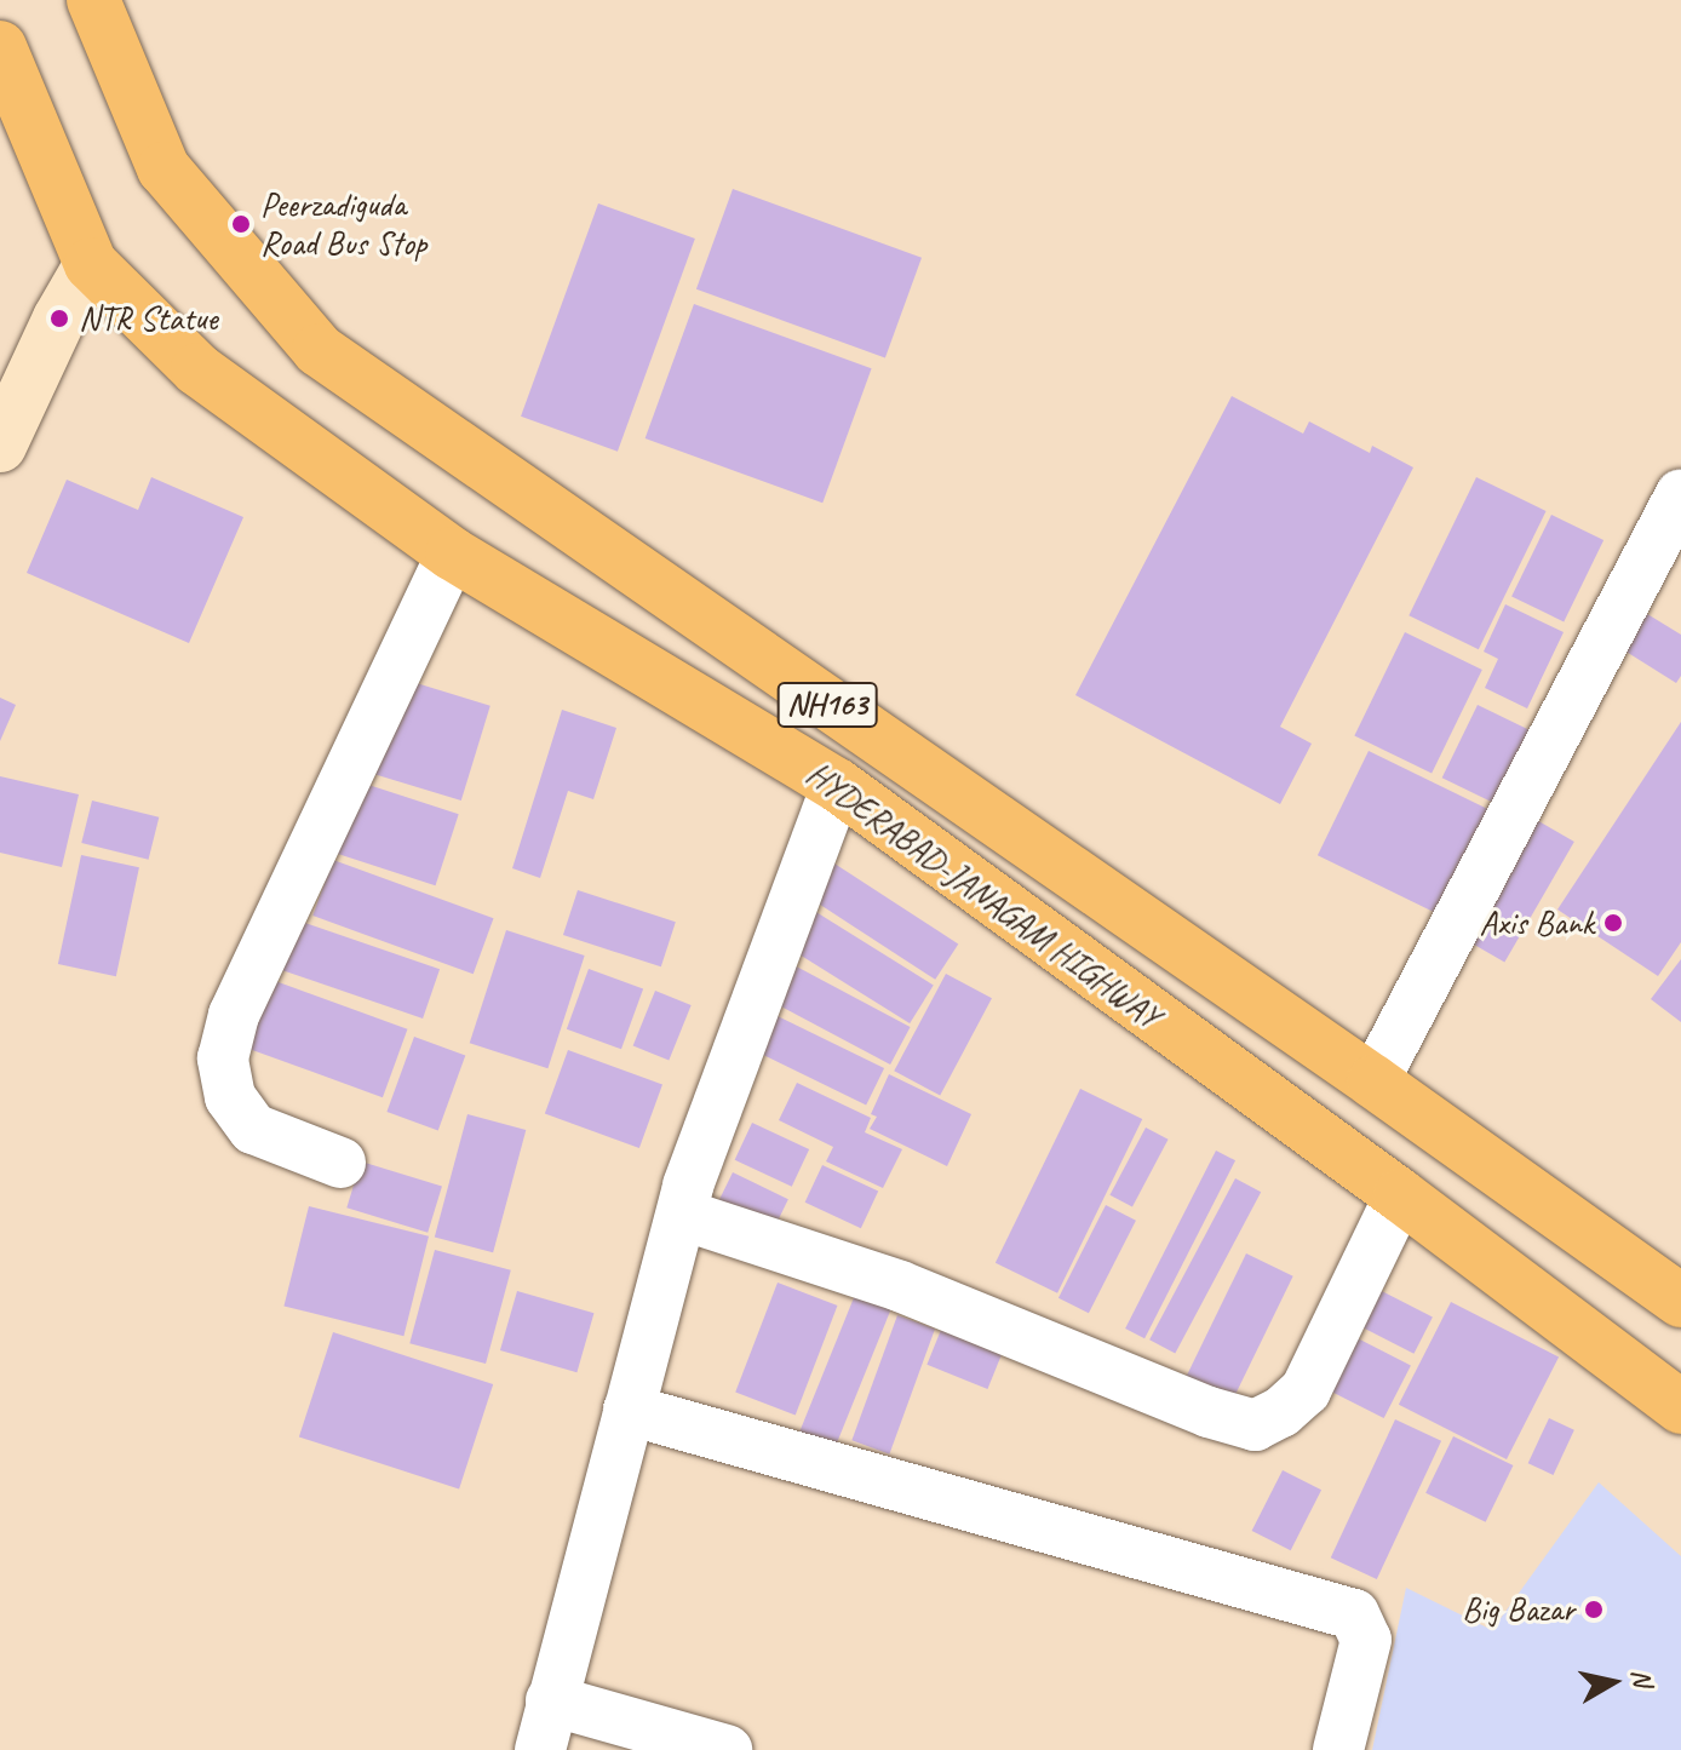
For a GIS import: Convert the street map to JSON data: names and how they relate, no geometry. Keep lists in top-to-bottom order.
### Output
{
  "streets": {
    "highway": ["NH163", "HYDERABAD-JANAGAM HIGHWAY"]
  },
  "places": [
    "Peerzadiguda Road Bus Stop",
    "NTR Statue",
    "Axis Bank",
    "Big Bazar"
  ],
  "north": "right"
}
